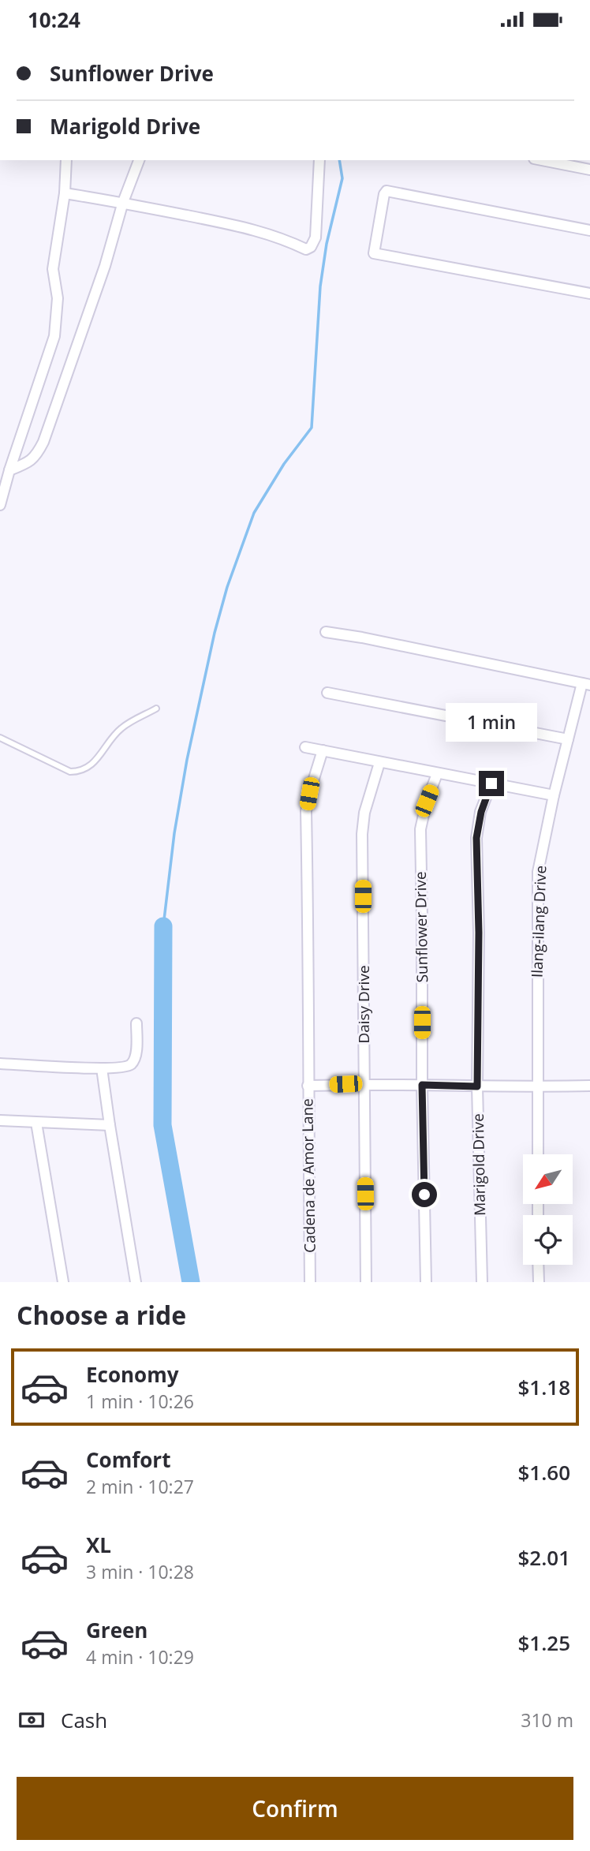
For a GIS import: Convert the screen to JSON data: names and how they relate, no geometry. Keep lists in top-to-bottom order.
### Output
{
  "streets": {
    "street": [
      "Ilang-ilang Drive",
      "Sunflower Drive",
      "Daisy Drive",
      "Marigold Drive",
      "Cadena de Amor Lane"
    ]
  },
  "crossings": [
    ["Ilang-ilang Drive", "Cadena de Amor Lane"],
    ["Sunflower Drive", "Cadena de Amor Lane"],
    ["Daisy Drive", "Cadena de Amor Lane"],
    ["Marigold Drive", "Cadena de Amor Lane"]
  ],
  "north": "bottom left",
  "page": {
    "status": "10:24",
    "banner": ["Sunflower Drive", "Marigold Drive"],
    "bubble": "1 min",
    "heading": "Choose a ride",
    "list": [
      {
        "name": "Economy",
        "note": "1 min · 10:26",
        "value": "$1.18"
      },
      {
        "name": "Comfort",
        "note": "2 min · 10:27",
        "value": "$1.60"
      },
      {
        "name": "XL",
        "note": "3 min · 10:28",
        "value": "$2.01"
      },
      {
        "name": "Green",
        "note": "4 min · 10:29",
        "value": "$1.25"
      }
    ],
    "pay": ["Cash", "310 m"],
    "buttons": "Confirm"
  }
}
